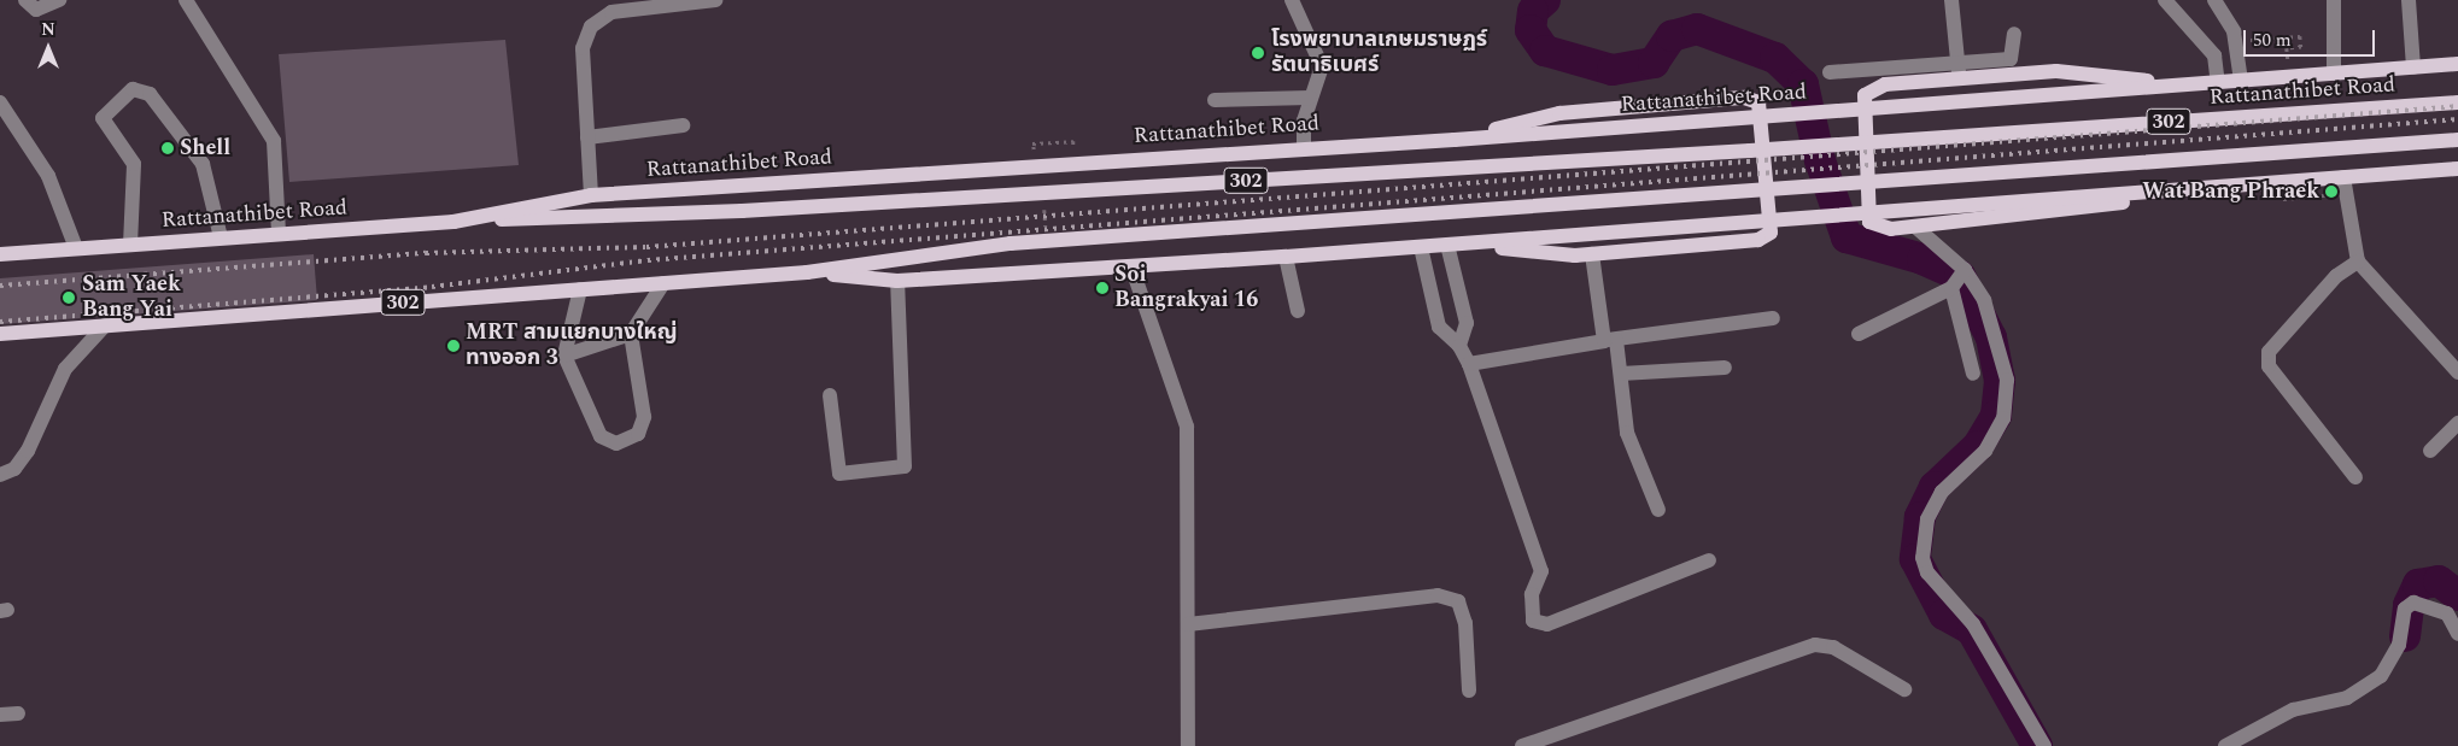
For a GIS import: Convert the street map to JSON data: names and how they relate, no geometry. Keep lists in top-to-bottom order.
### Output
{
  "streets": {
    "main road": ["Rattanathibet Road", "302"]
  },
  "places": [
    "โรงพยาบาลเกษมราษฏร์ รัตนาธิเบศร์",
    "Shell",
    "Wat Bang Phraek",
    "Soi Bangrakyai 16",
    "Sam Yaek Bang Yai",
    "MRT สามแยกบางใหญ่ ทางออก 3"
  ],
  "scale_bar": "50 m",
  "north": "top"
}
